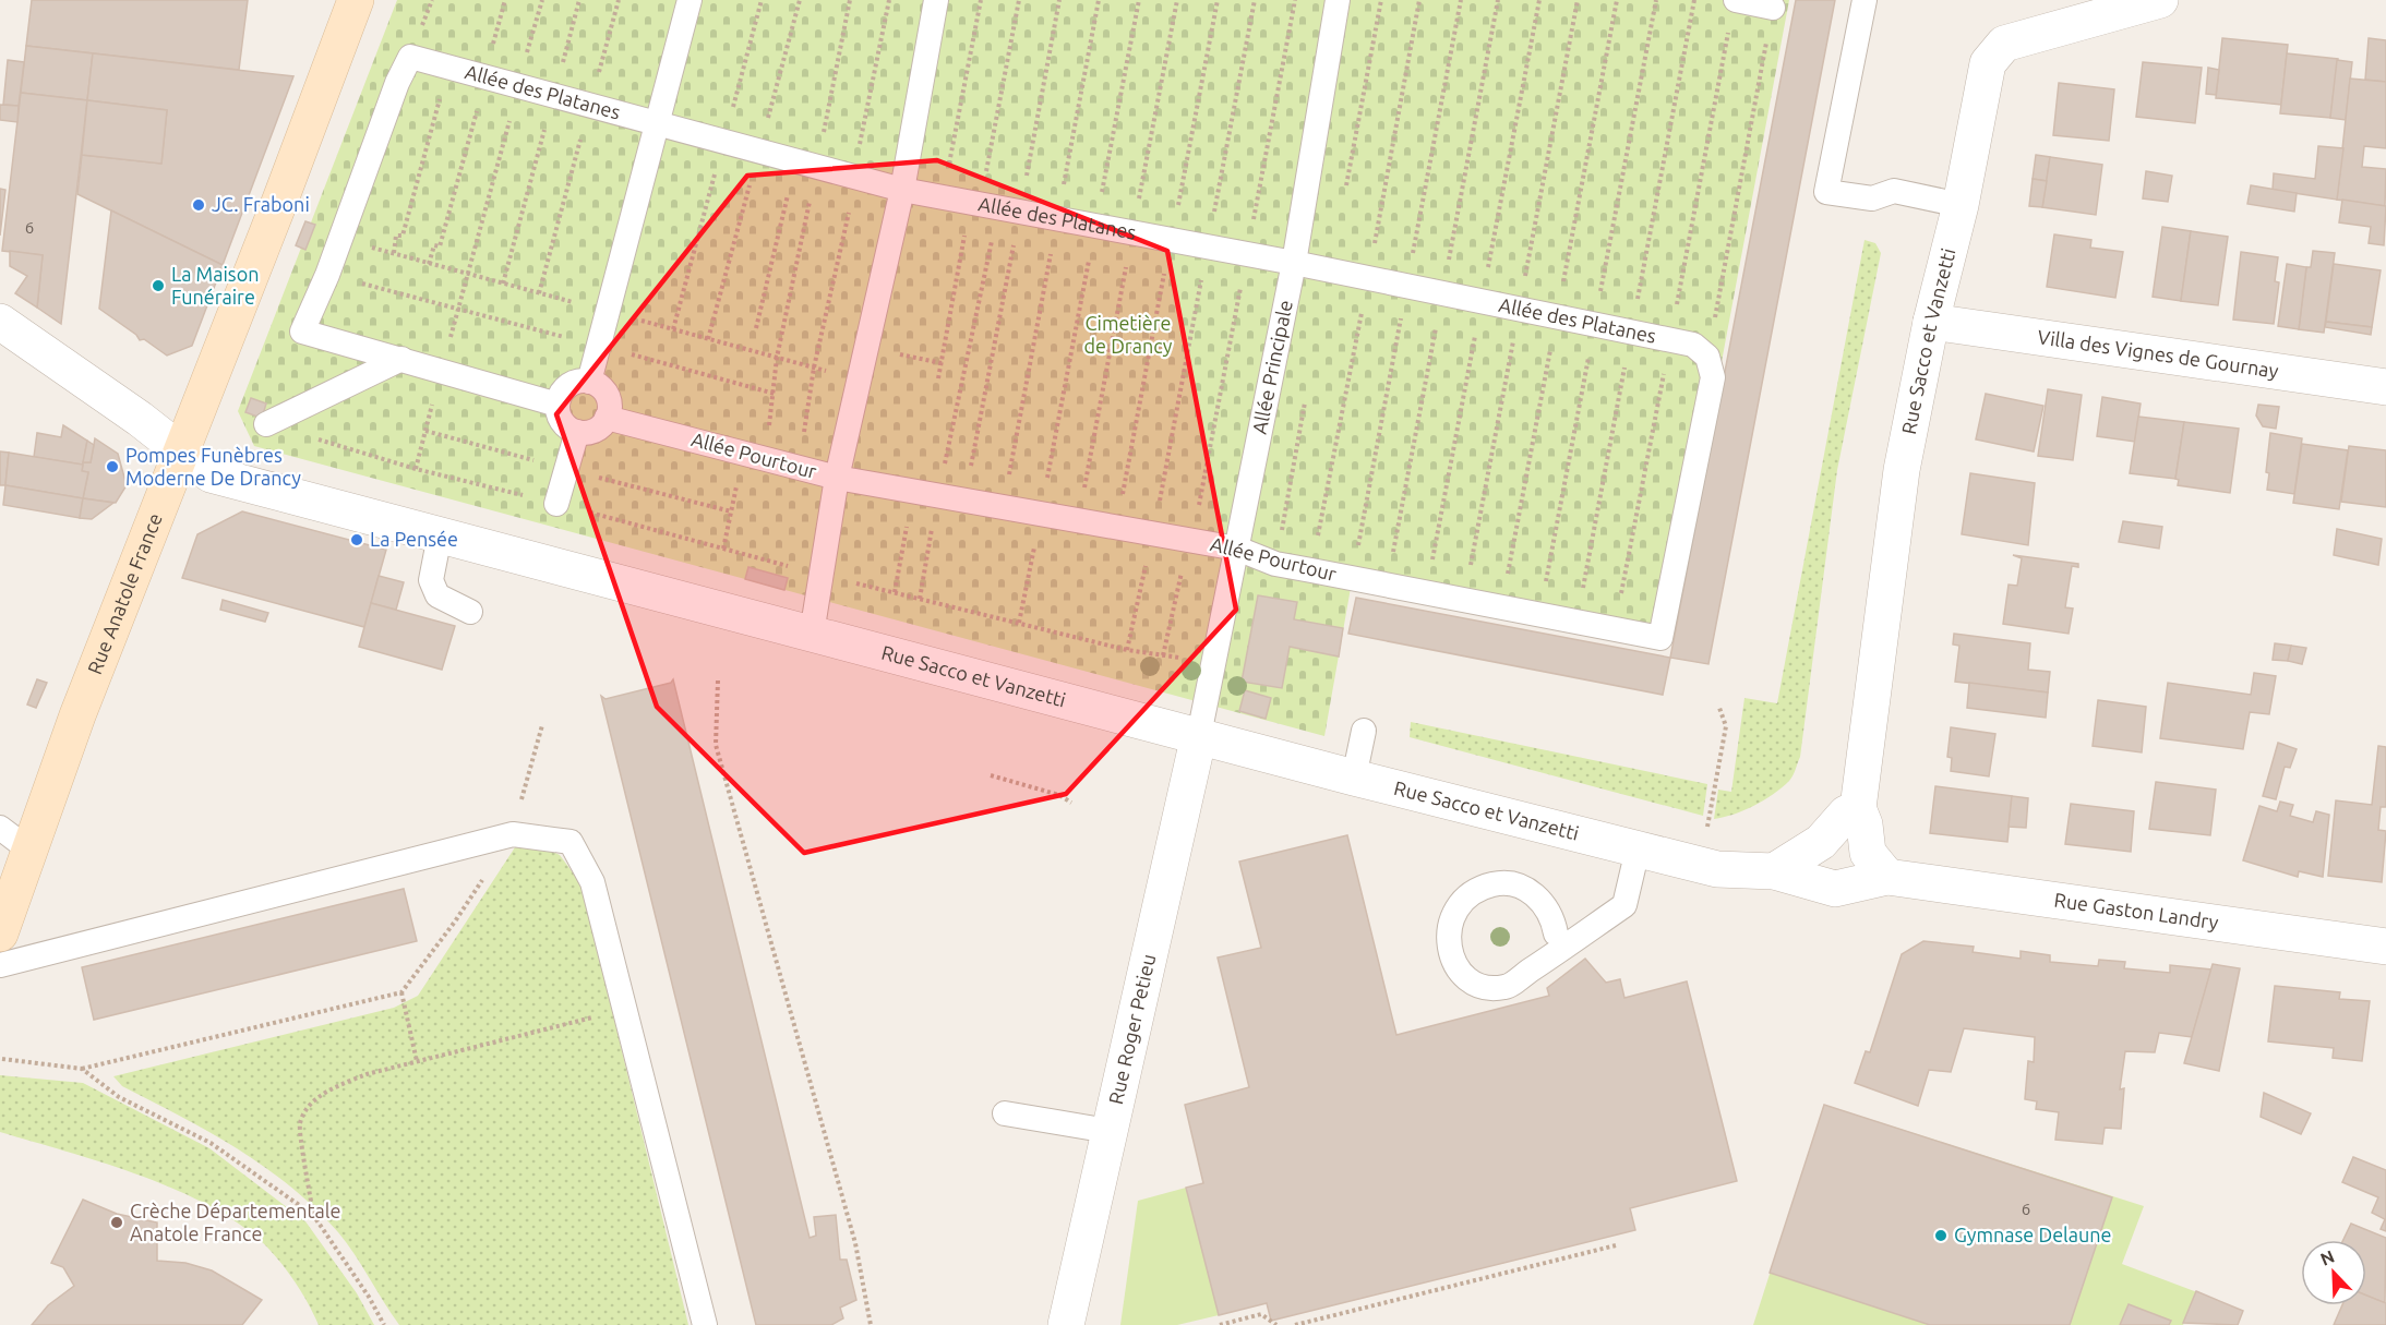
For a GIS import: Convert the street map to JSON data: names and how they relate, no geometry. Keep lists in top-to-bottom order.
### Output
{
  "streets": {
    "main road": ["Rue Anatole France"],
    "street": [
      "Rue Sacco et Vanzetti",
      "Villa des Vignes de Gournay",
      "Rue Gaston Landry",
      "Rue Roger Petieu"
    ],
    "lane": ["Allée des Platanes", "Allée Principale", "Allée Pourtour"]
  },
  "crossings": [
    ["Allée des Platanes", "Allée Principale"],
    ["Allée des Platanes", "Allée Pourtour"],
    ["Rue Sacco et Vanzetti", "Villa des Vignes de Gournay"],
    ["Rue Sacco et Vanzetti", "Allée Principale"],
    ["Rue Sacco et Vanzetti", "Rue Anatole France"],
    ["Rue Sacco et Vanzetti", "Rue Gaston Landry"],
    ["Rue Sacco et Vanzetti", "Rue Roger Petieu"],
    ["Allée Principale", "Allée Pourtour"],
    ["Allée Principale", "Rue Roger Petieu"]
  ],
  "parks": ["Cimetière de Drancy"],
  "places": [
    "JC. Fraboni",
    "La Maison Funéraire",
    "Pompes Funèbres Moderne De Drancy",
    "La Pensée",
    "Crèche Départementale Anatole France",
    "Gymnase Delaune"
  ],
  "house_numbers": ["6", "6"],
  "north": "top left"
}
